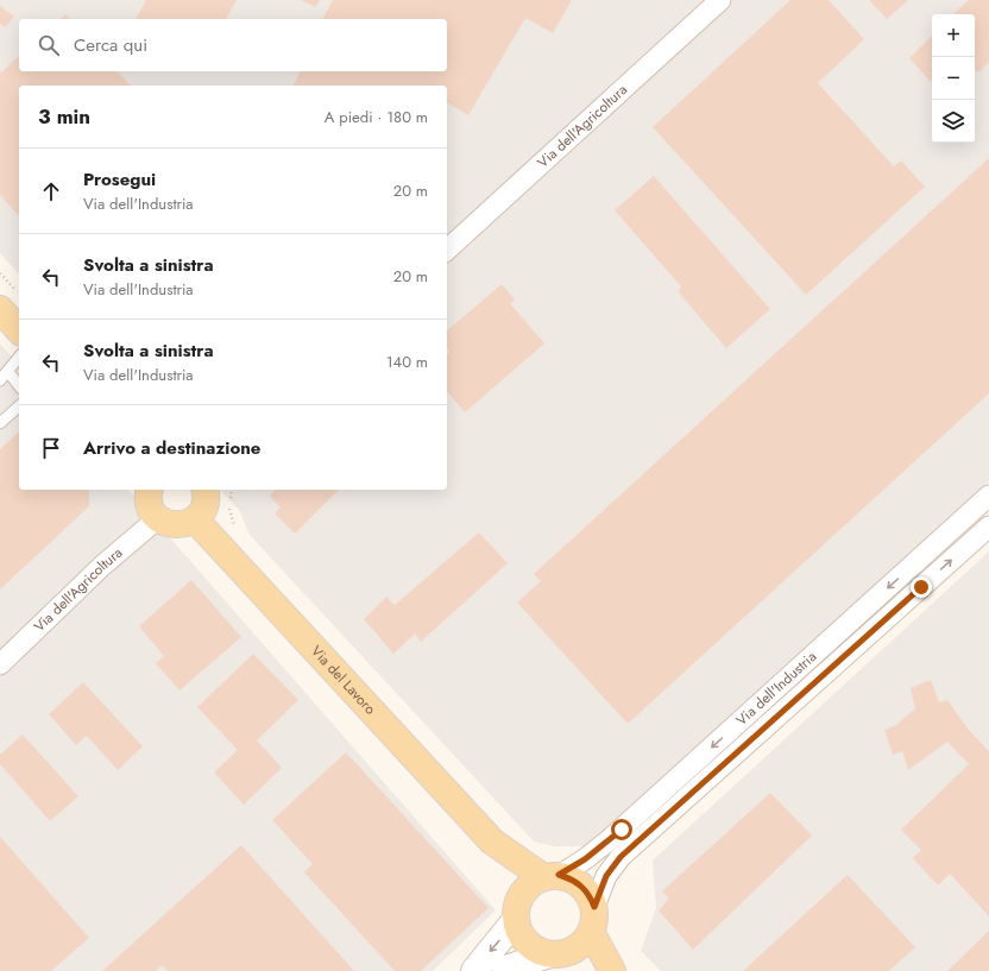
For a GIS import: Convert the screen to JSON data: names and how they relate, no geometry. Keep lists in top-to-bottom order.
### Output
{
  "streets": {
    "main road": ["Via del Lavoro", "Via dell'Industria"],
    "street": ["Via dell'Agricoltura"]
  },
  "crossings": [
    ["Via del Lavoro", "Via dell'Industria"]
  ],
  "page": {
    "map_buttons": ["+", "−"],
    "search": "Cerca qui",
    "heading": ["3 min", "A piedi · 180 m"],
    "list": [
      ["Prosegui", "Via dell'Industria", "20 m"],
      ["Svolta a sinistra", "Via dell'Industria", "20 m"],
      ["Svolta a sinistra", "Via dell'Industria", "140 m"],
      "Arrivo a destinazione"
    ]
  }
}
